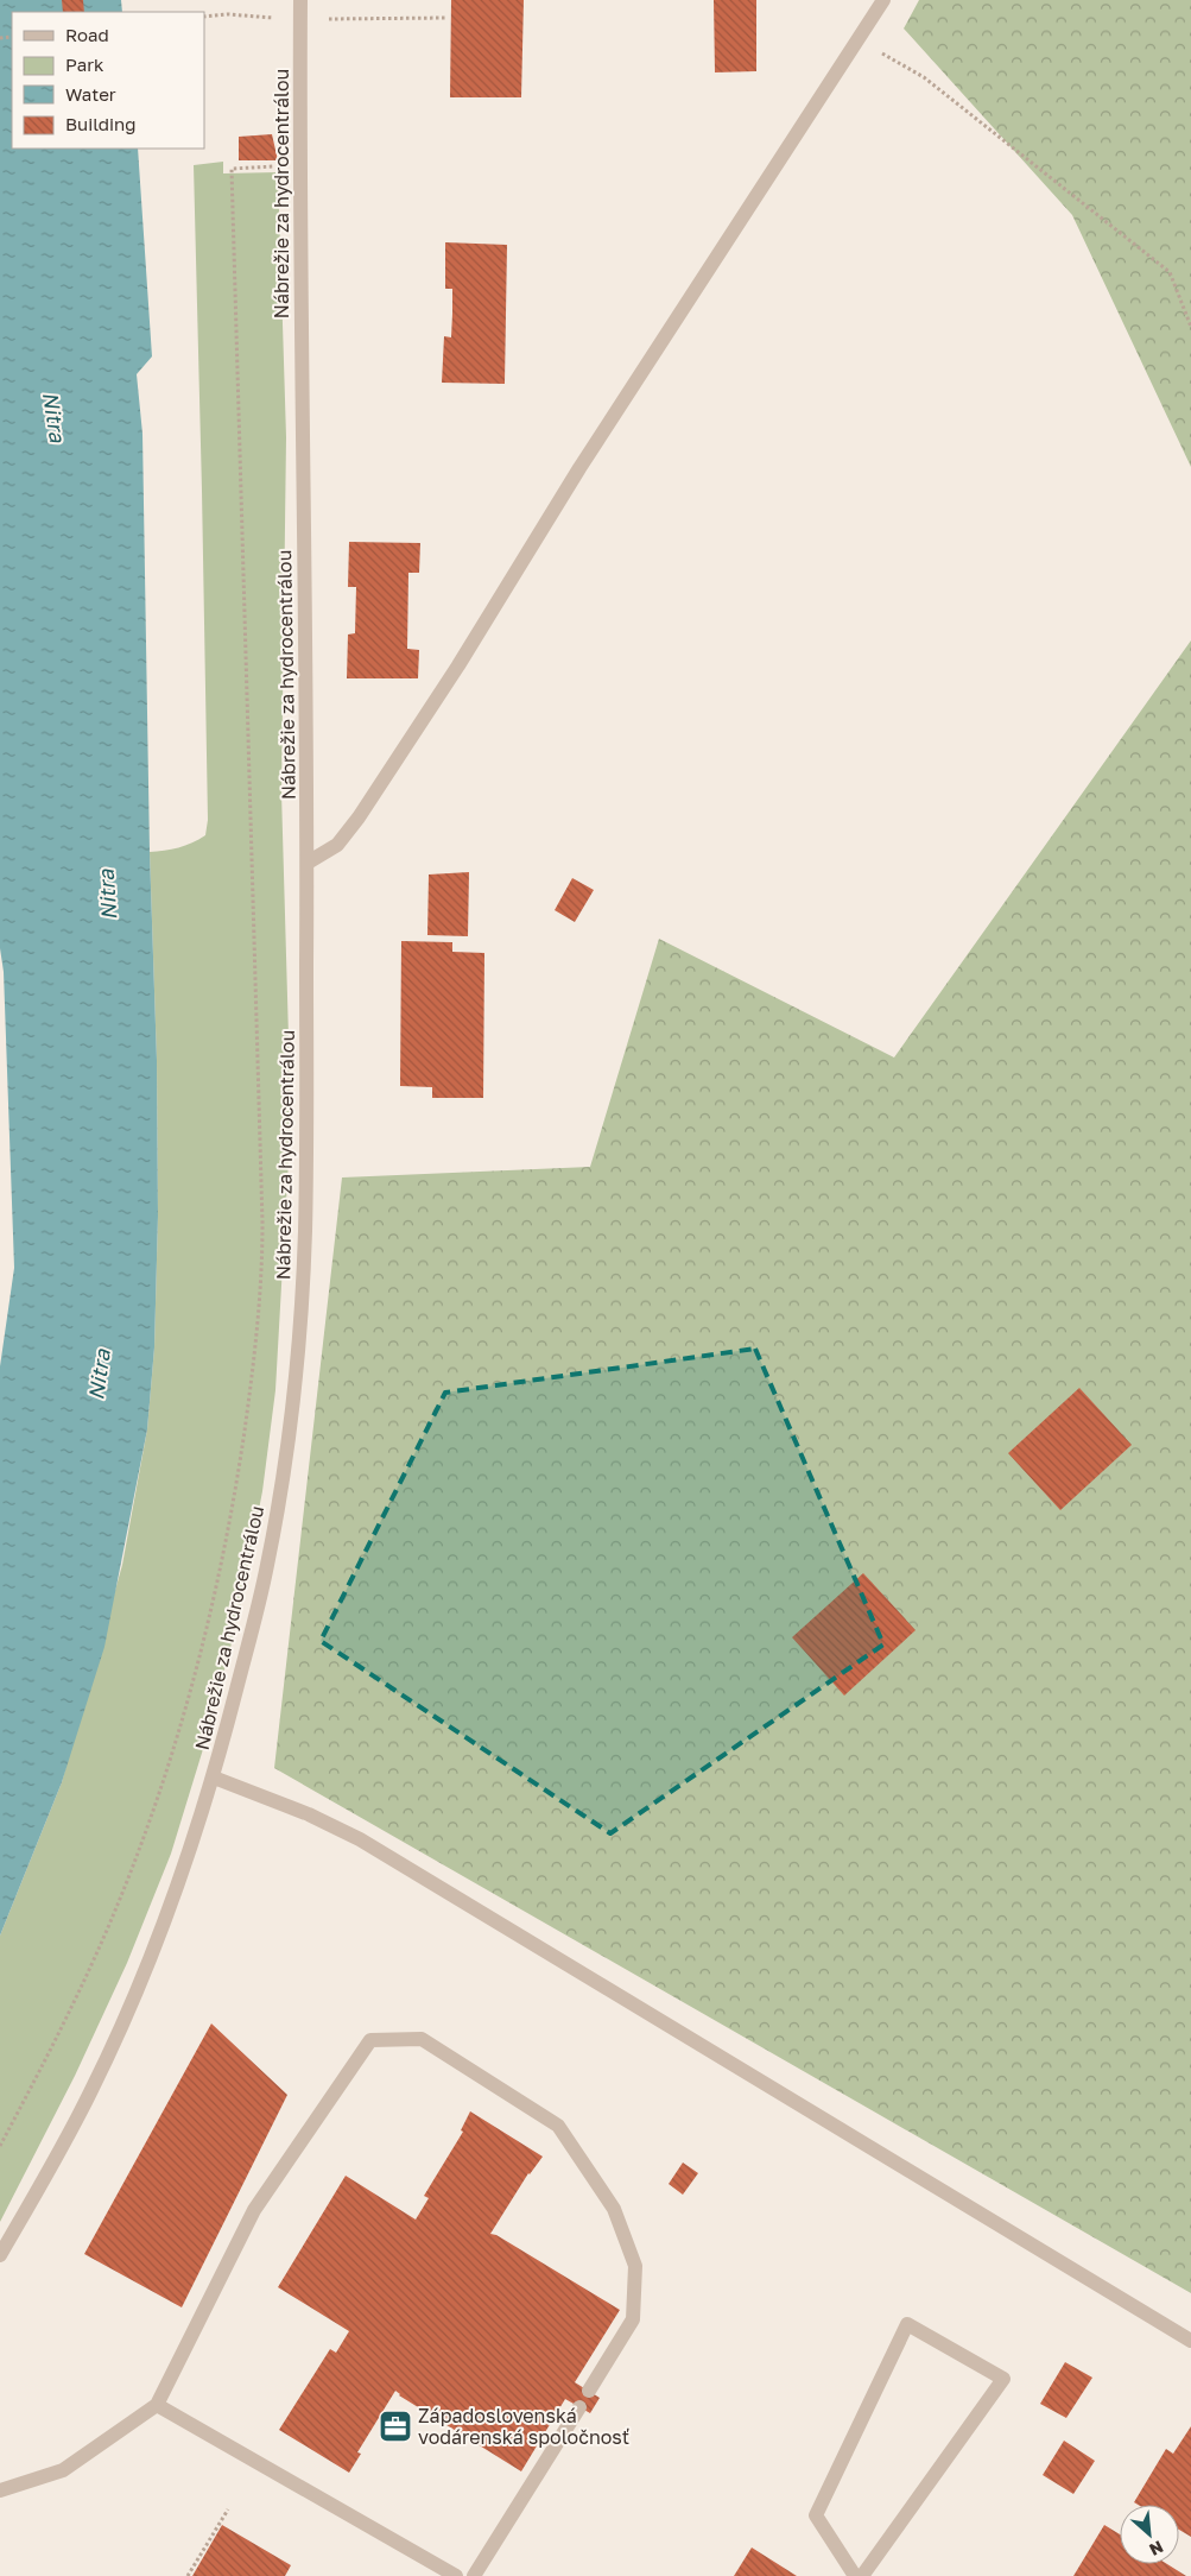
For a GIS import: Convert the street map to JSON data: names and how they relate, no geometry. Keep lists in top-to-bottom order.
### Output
{
  "streets": {
    "street": ["Nábrežie za hydrocentrálou"]
  },
  "water": ["Nitra"],
  "places": {
    "office": ["Západoslovenská vodárenská spoločnosť"]
  },
  "legend": [
    "Road",
    "Park",
    "Water",
    "Building"
  ],
  "north": "bottom right"
}
